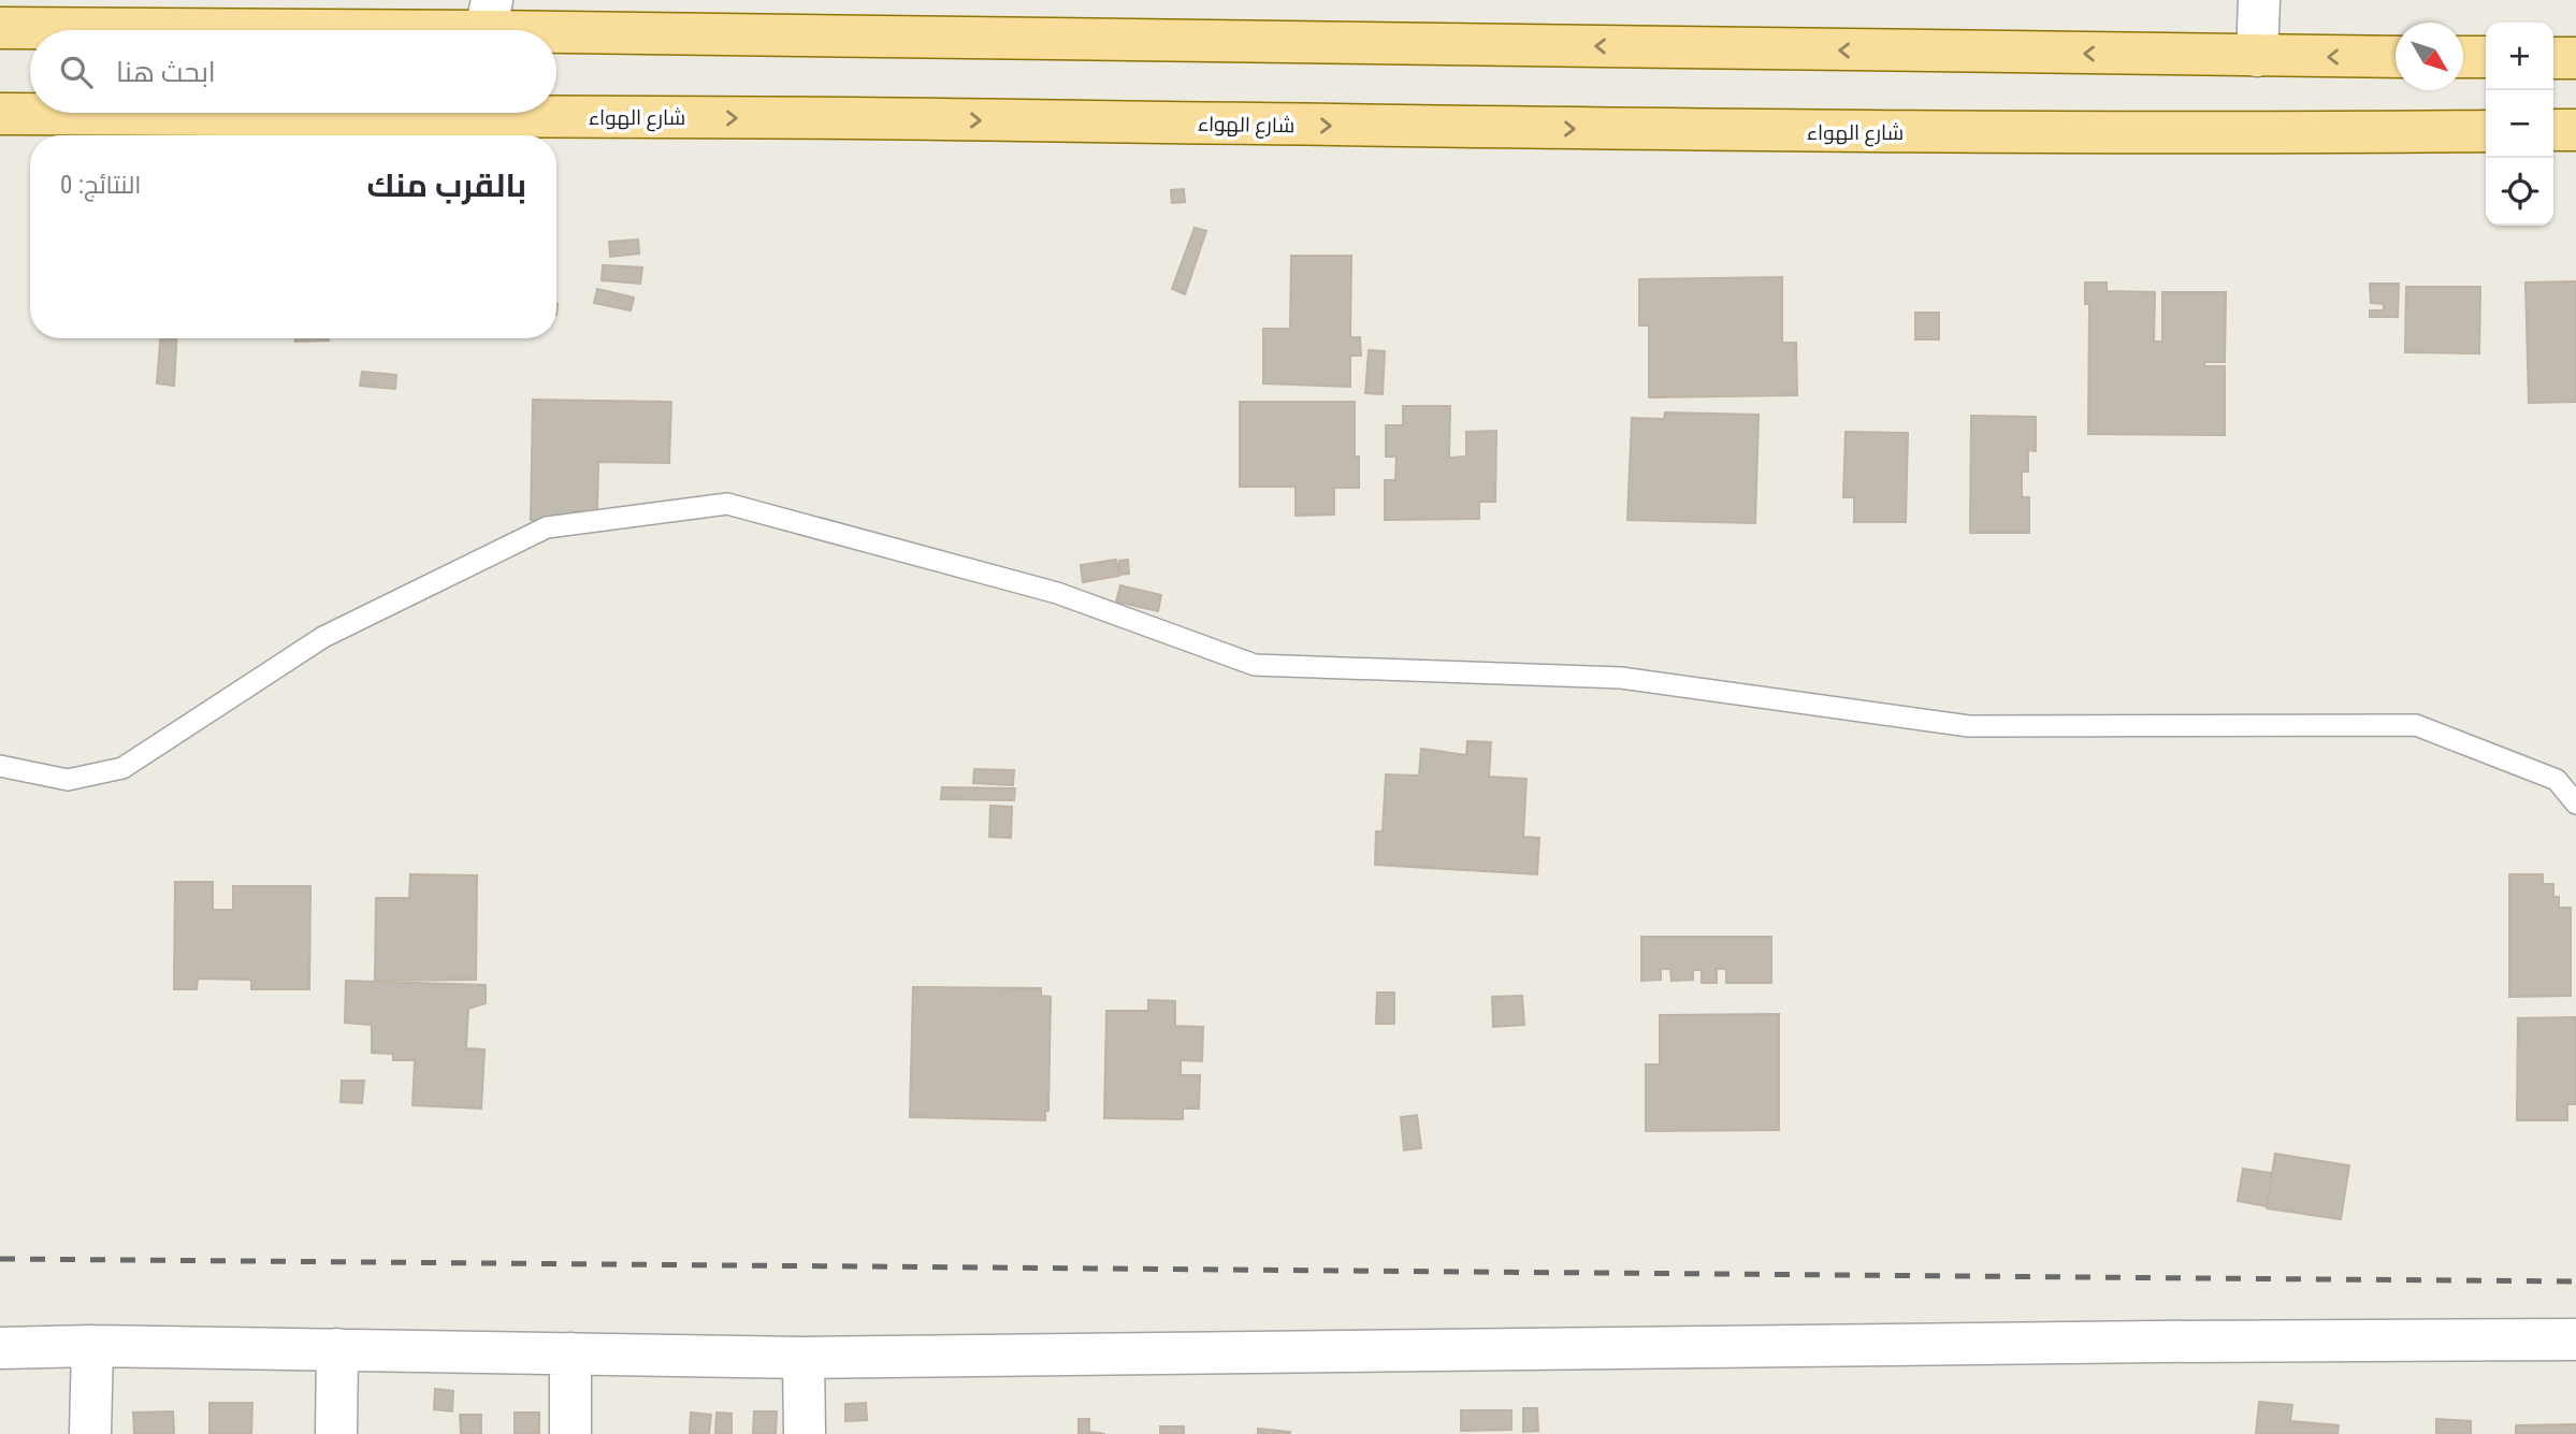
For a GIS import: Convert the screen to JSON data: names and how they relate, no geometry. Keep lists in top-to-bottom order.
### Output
{
  "streets": {
    "main road": ["شارع الهواء"]
  },
  "north": "bottom right",
  "page": {
    "map_buttons": ["+", "−"],
    "search": "ابحث هنا",
    "heading": ["بالقرب منك", "النتائج: 0"]
  }
}
